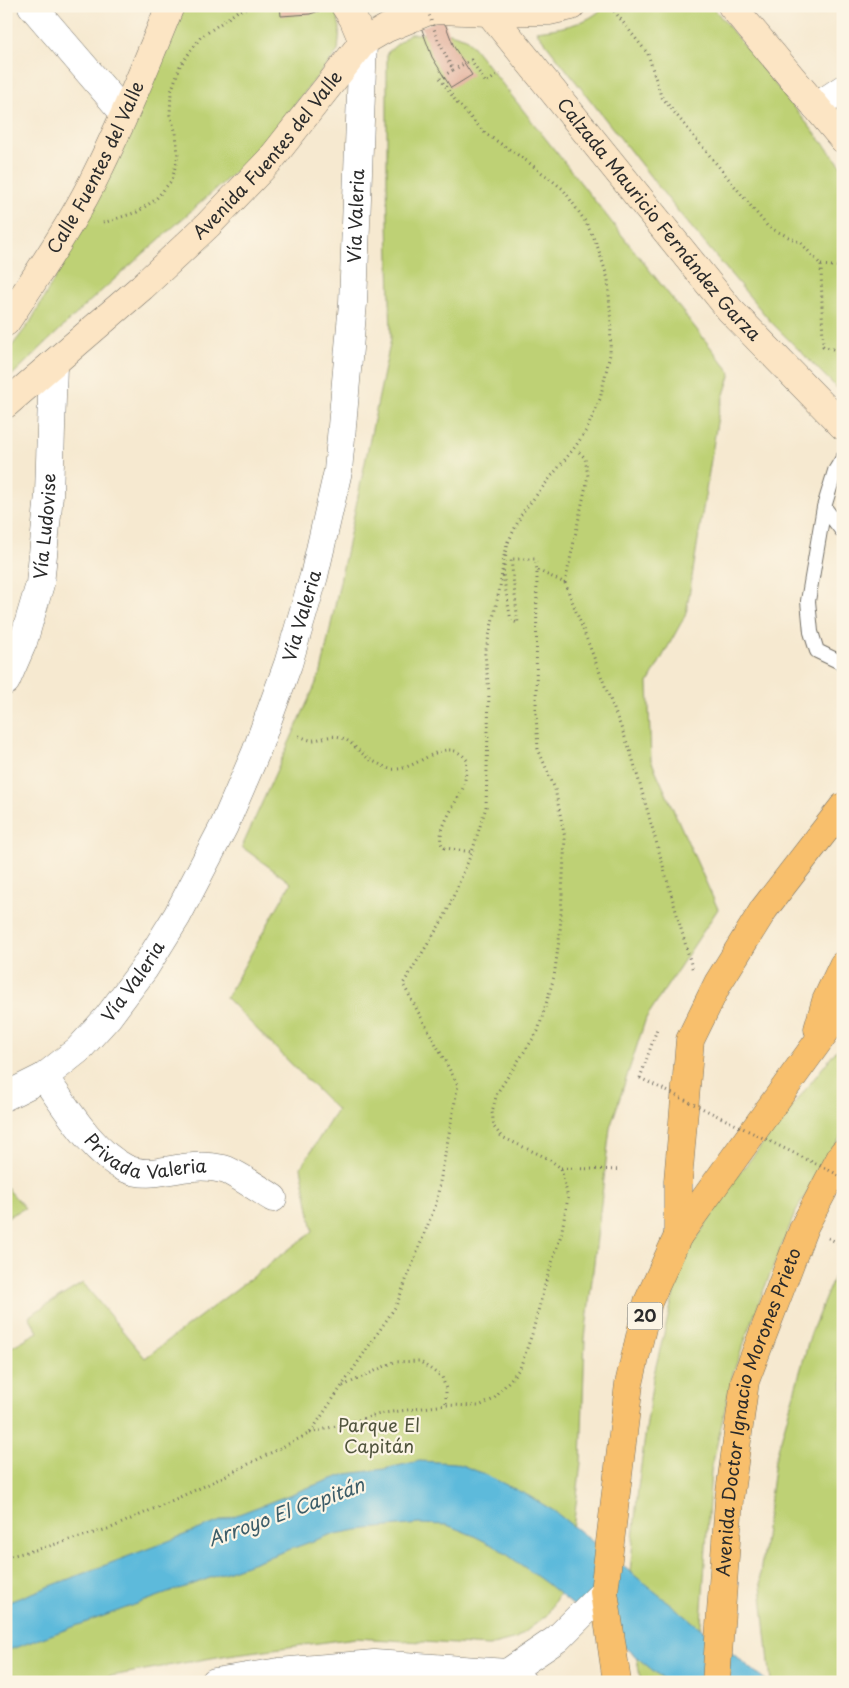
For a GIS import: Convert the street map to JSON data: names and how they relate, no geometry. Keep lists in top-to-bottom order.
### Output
{
  "streets": {
    "main road": ["20", "Avenida Doctor Ignacio Morones Prieto"],
    "street": [
      "Avenida Fuentes del Valle",
      "Calle Fuentes del Valle",
      "Vía Valeria",
      "Calzada Mauricio Fernández Garza",
      "Vía Ludovise",
      "Privada Valeria"
    ]
  },
  "crossings": [
    ["Avenida Fuentes del Valle", "Vía Valeria"],
    ["Avenida Fuentes del Valle", "Calzada Mauricio Fernández Garza"],
    ["Avenida Fuentes del Valle", "Vía Ludovise"],
    ["Vía Valeria", "Privada Valeria"]
  ],
  "water": ["Arroyo El Capitán"],
  "parks": ["Parque El Capitán"]
}
